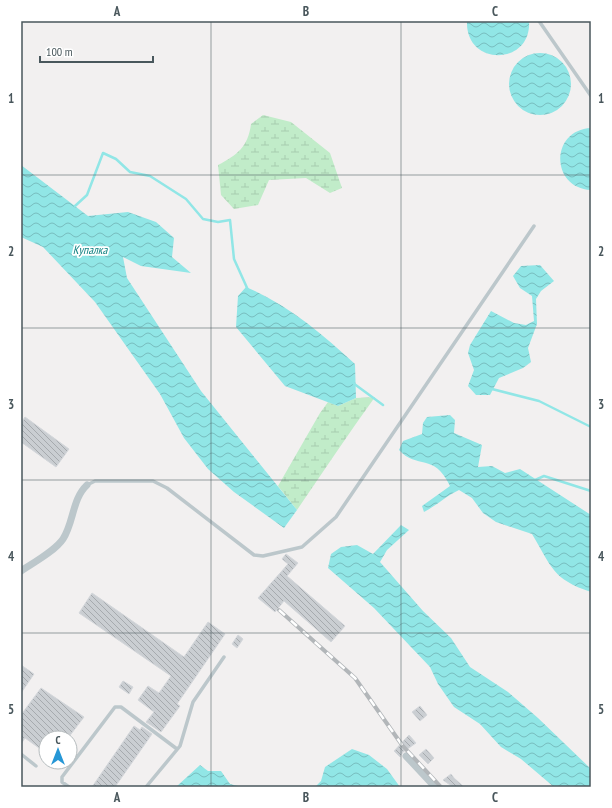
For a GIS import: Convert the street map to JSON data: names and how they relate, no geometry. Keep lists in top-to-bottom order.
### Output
{
  "water": ["Купалка"],
  "scale_bar": "100 m",
  "north": "top",
  "grid": {
    "columns": ["A", "B", "C"],
    "rows": [
      "1",
      "2",
      "3",
      "4",
      "5"
    ]
  }
}
